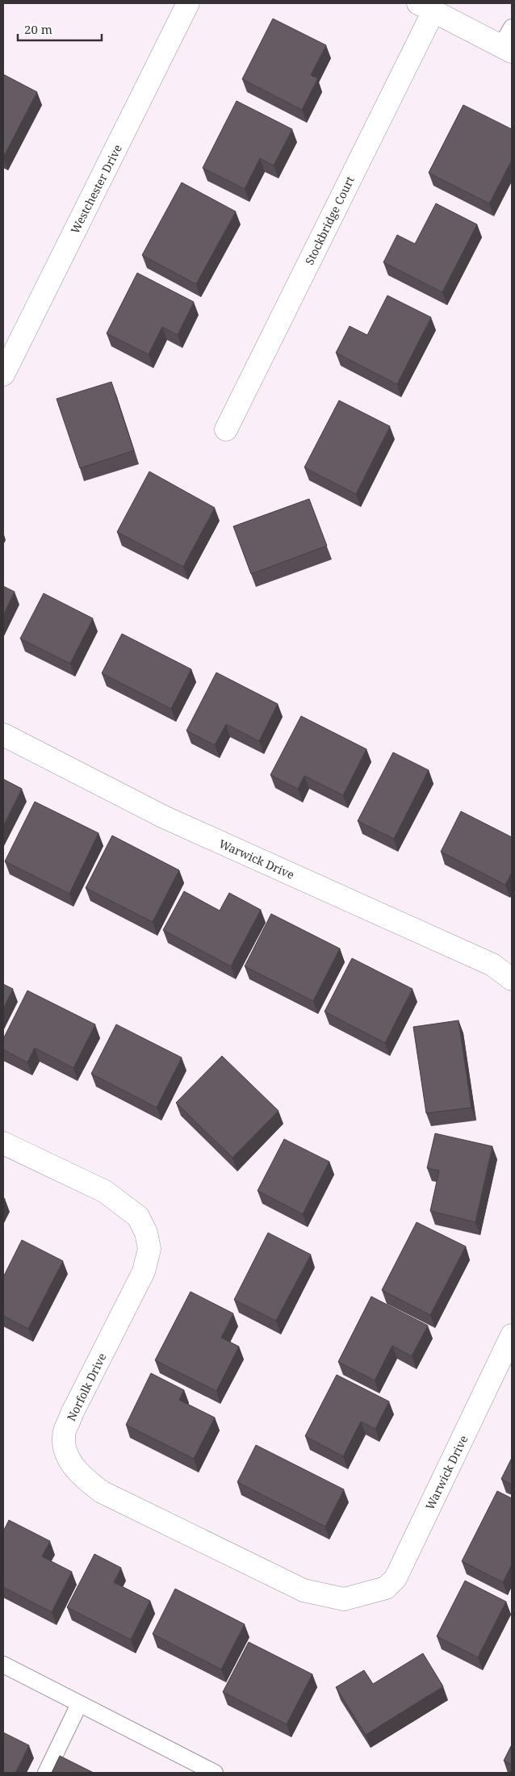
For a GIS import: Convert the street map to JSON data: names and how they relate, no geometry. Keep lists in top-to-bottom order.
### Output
{
  "streets": {
    "street": [
      "Westchester Drive",
      "Stockbridge Court",
      "Warwick Drive",
      "Norfolk Drive"
    ]
  },
  "crossings": [
    ["Warwick Drive", "Norfolk Drive"]
  ],
  "scale_bar": "20 m"
}
